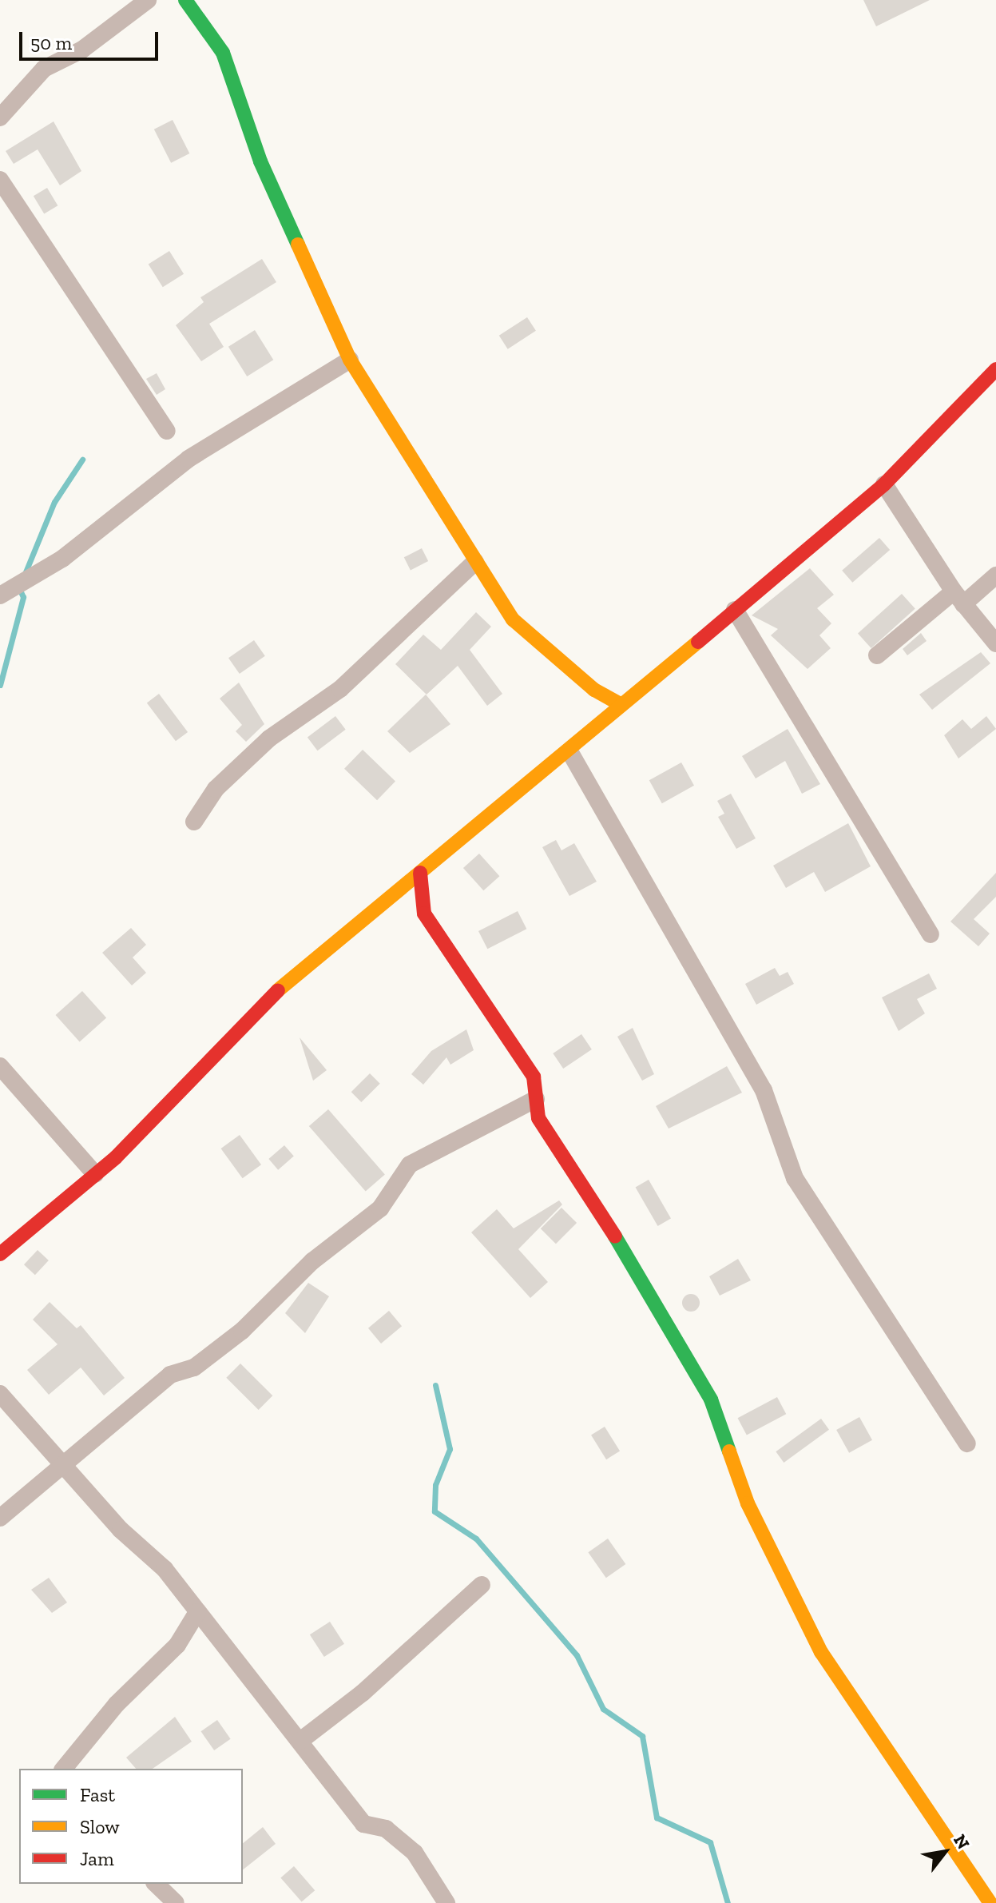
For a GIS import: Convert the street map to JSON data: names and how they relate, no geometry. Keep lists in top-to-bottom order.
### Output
{
  "legend": ["Fast", "Slow", "Jam"],
  "scale_bar": "50 m",
  "north": "top right"
}
